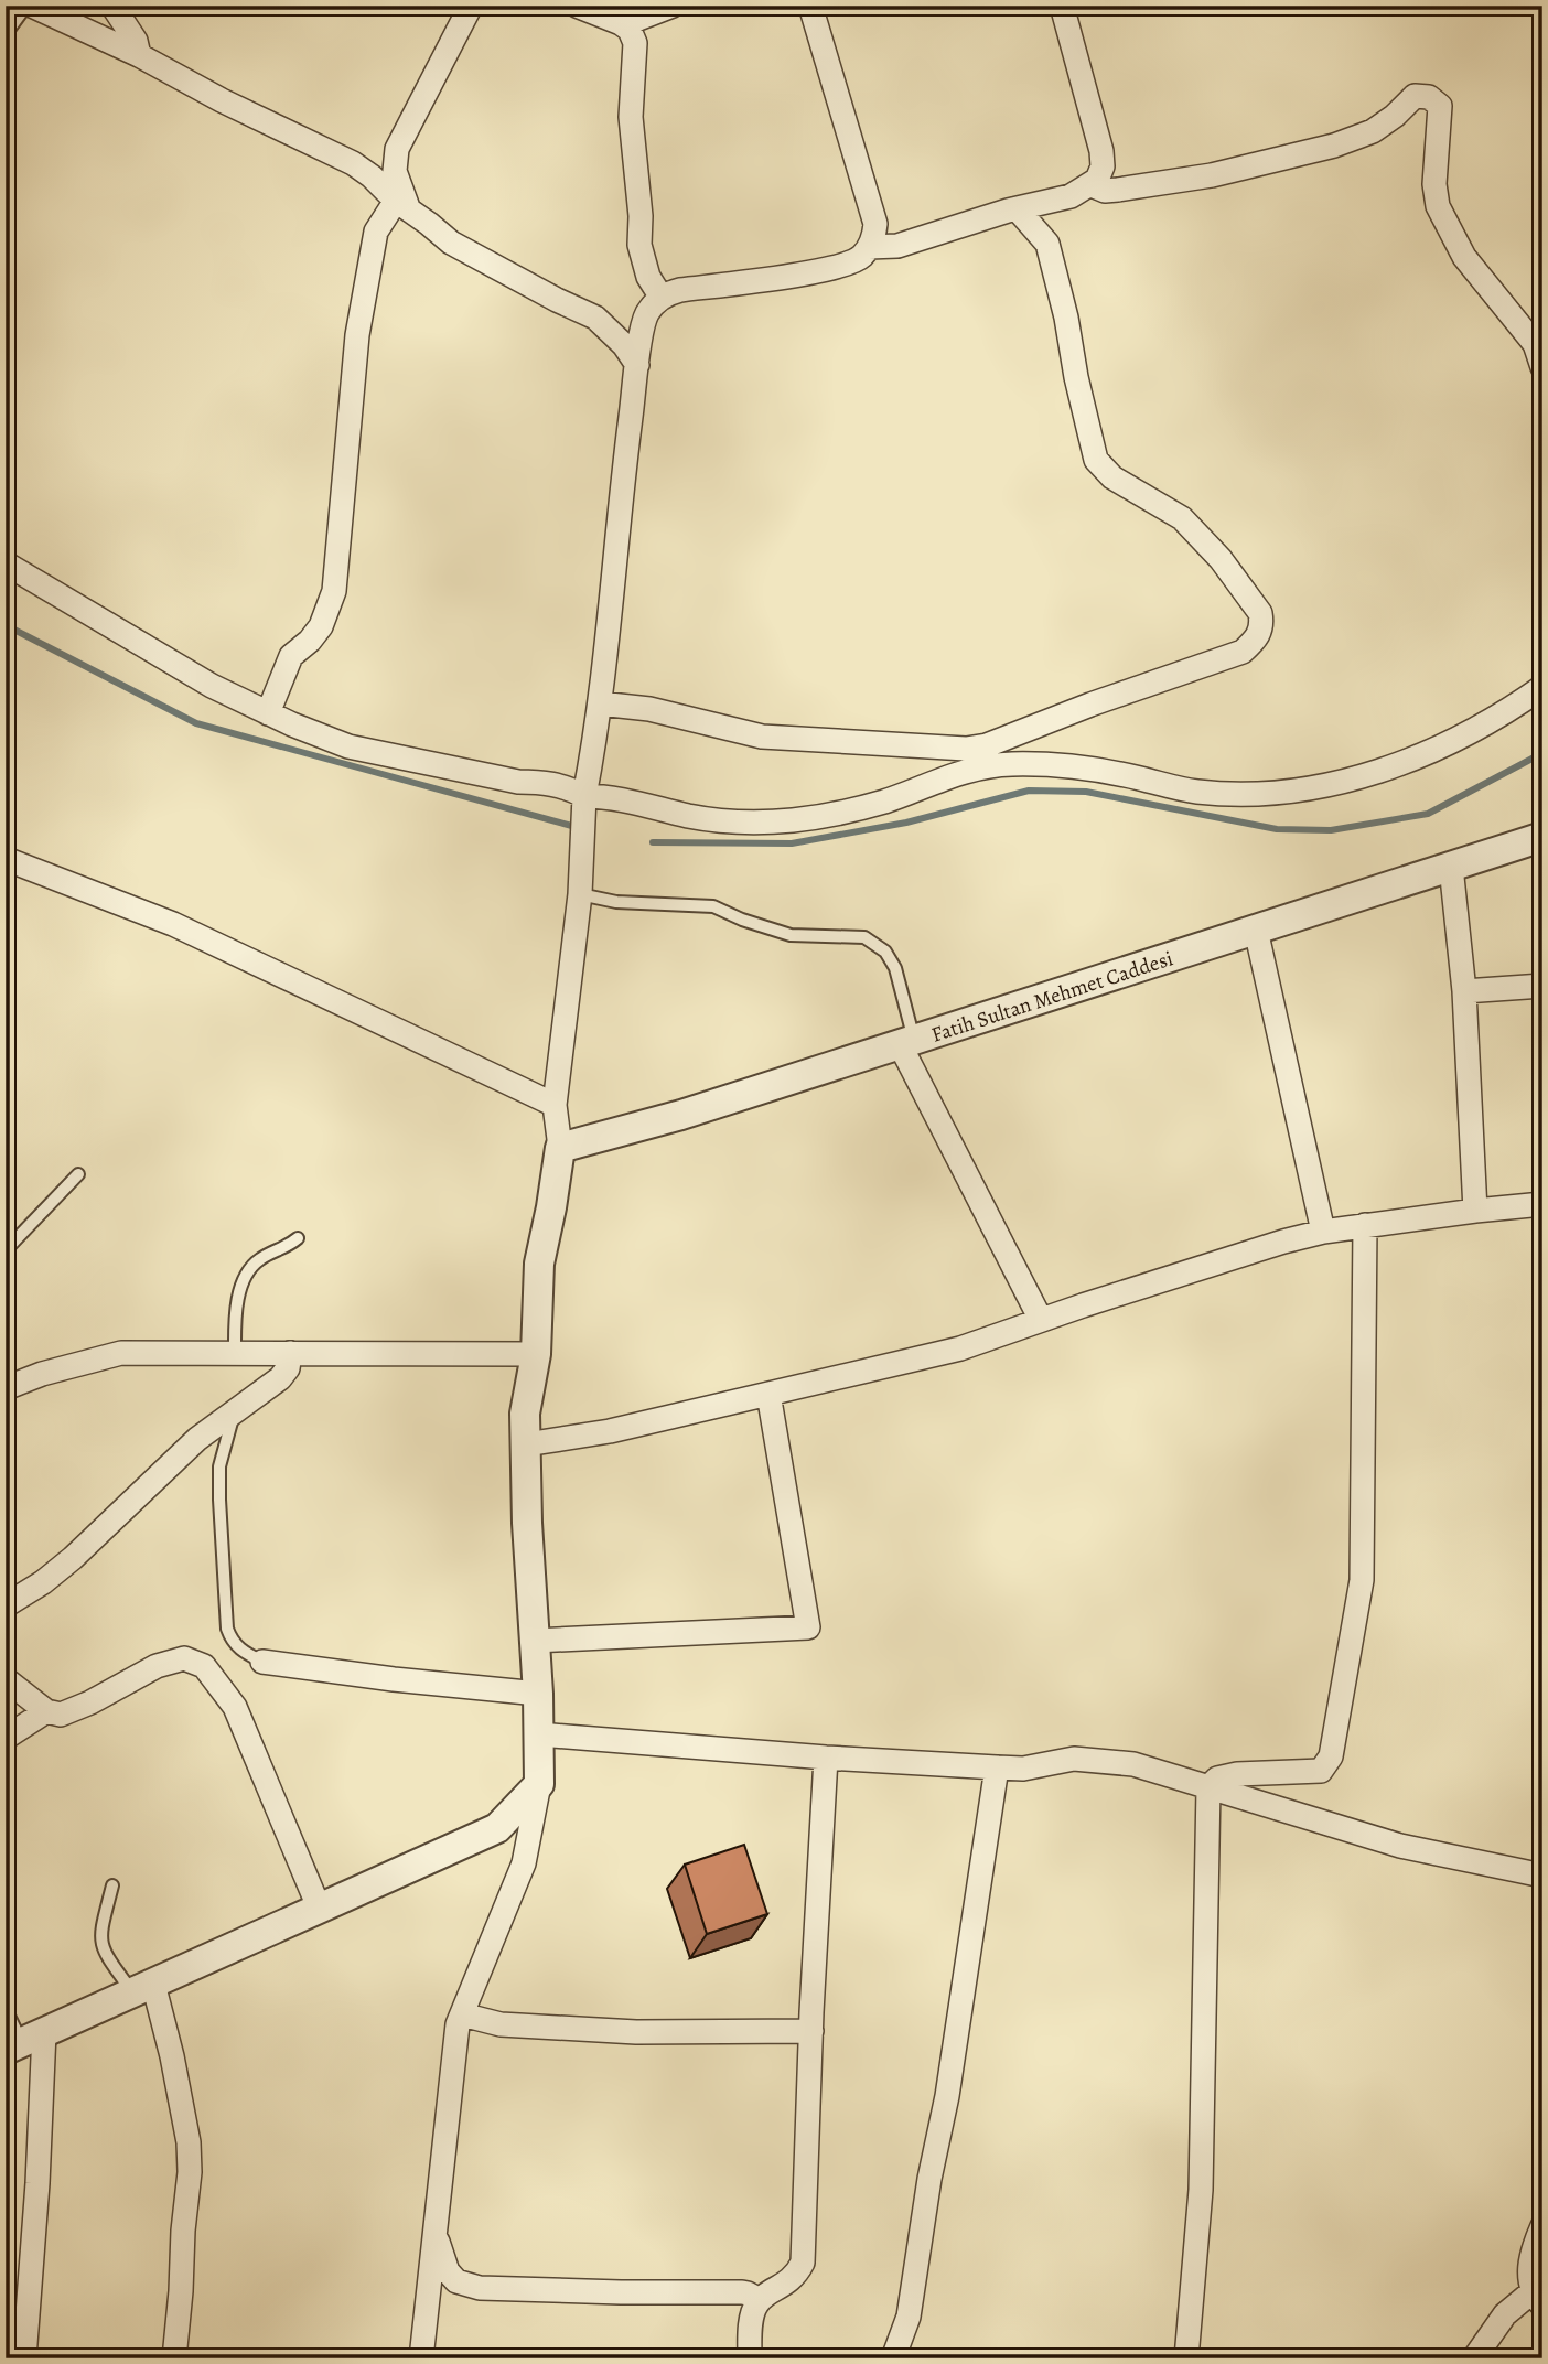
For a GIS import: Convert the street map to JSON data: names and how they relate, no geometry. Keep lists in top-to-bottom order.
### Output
{
  "streets": {
    "street": ["Fatih Sultan Mehmet Caddesi"]
  }
}
